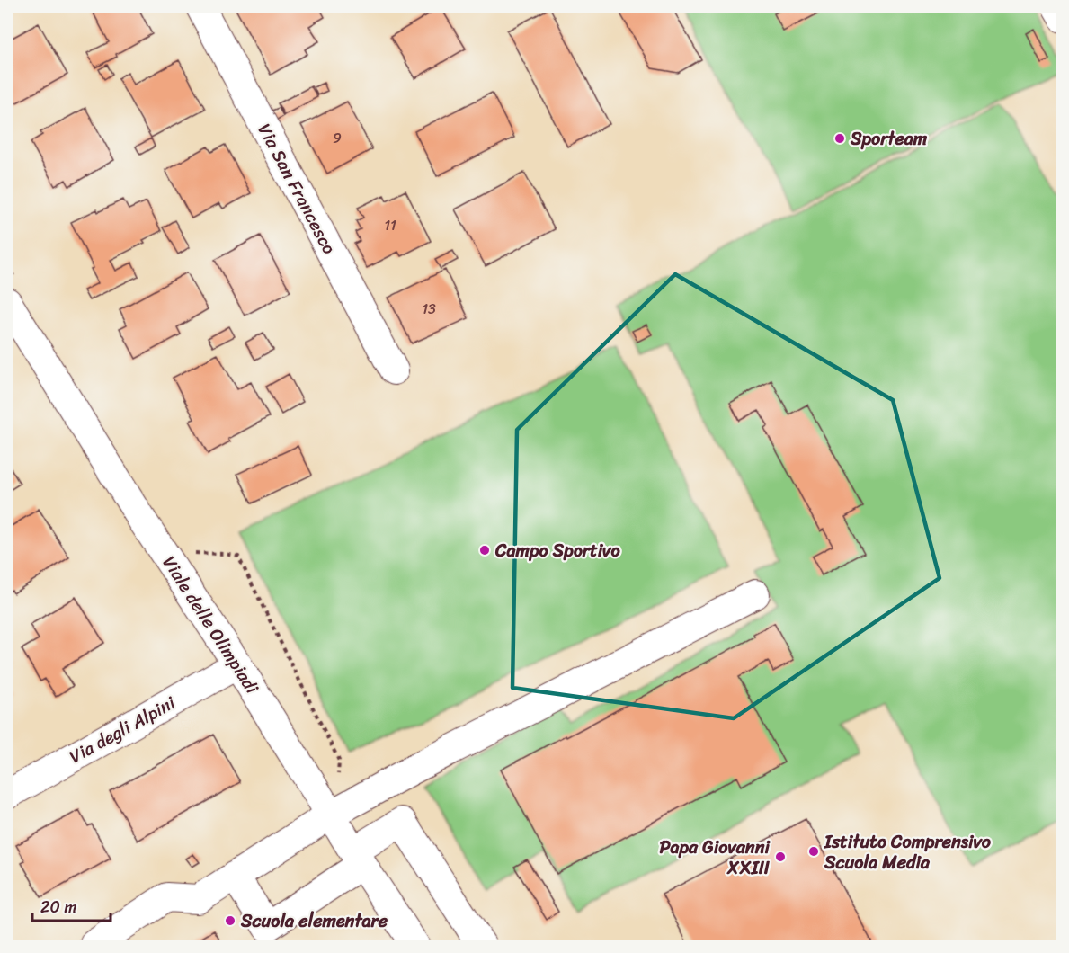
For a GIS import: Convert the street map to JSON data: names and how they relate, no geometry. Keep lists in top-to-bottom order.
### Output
{
  "streets": {
    "street": ["Via San Francesco", "Viale delle Olimpiadi", "Via degli Alpini"]
  },
  "crossings": [
    ["Viale delle Olimpiadi", "Via degli Alpini"]
  ],
  "places": [
    "Sporteam",
    "Campo Sportivo",
    "Istituto Comprensivo Scuola Media",
    "Papa Giovanni XXIII",
    "Scuola elementare"
  ],
  "house_numbers": ["9", "11", "13"],
  "scale_bar": "20 m"
}
